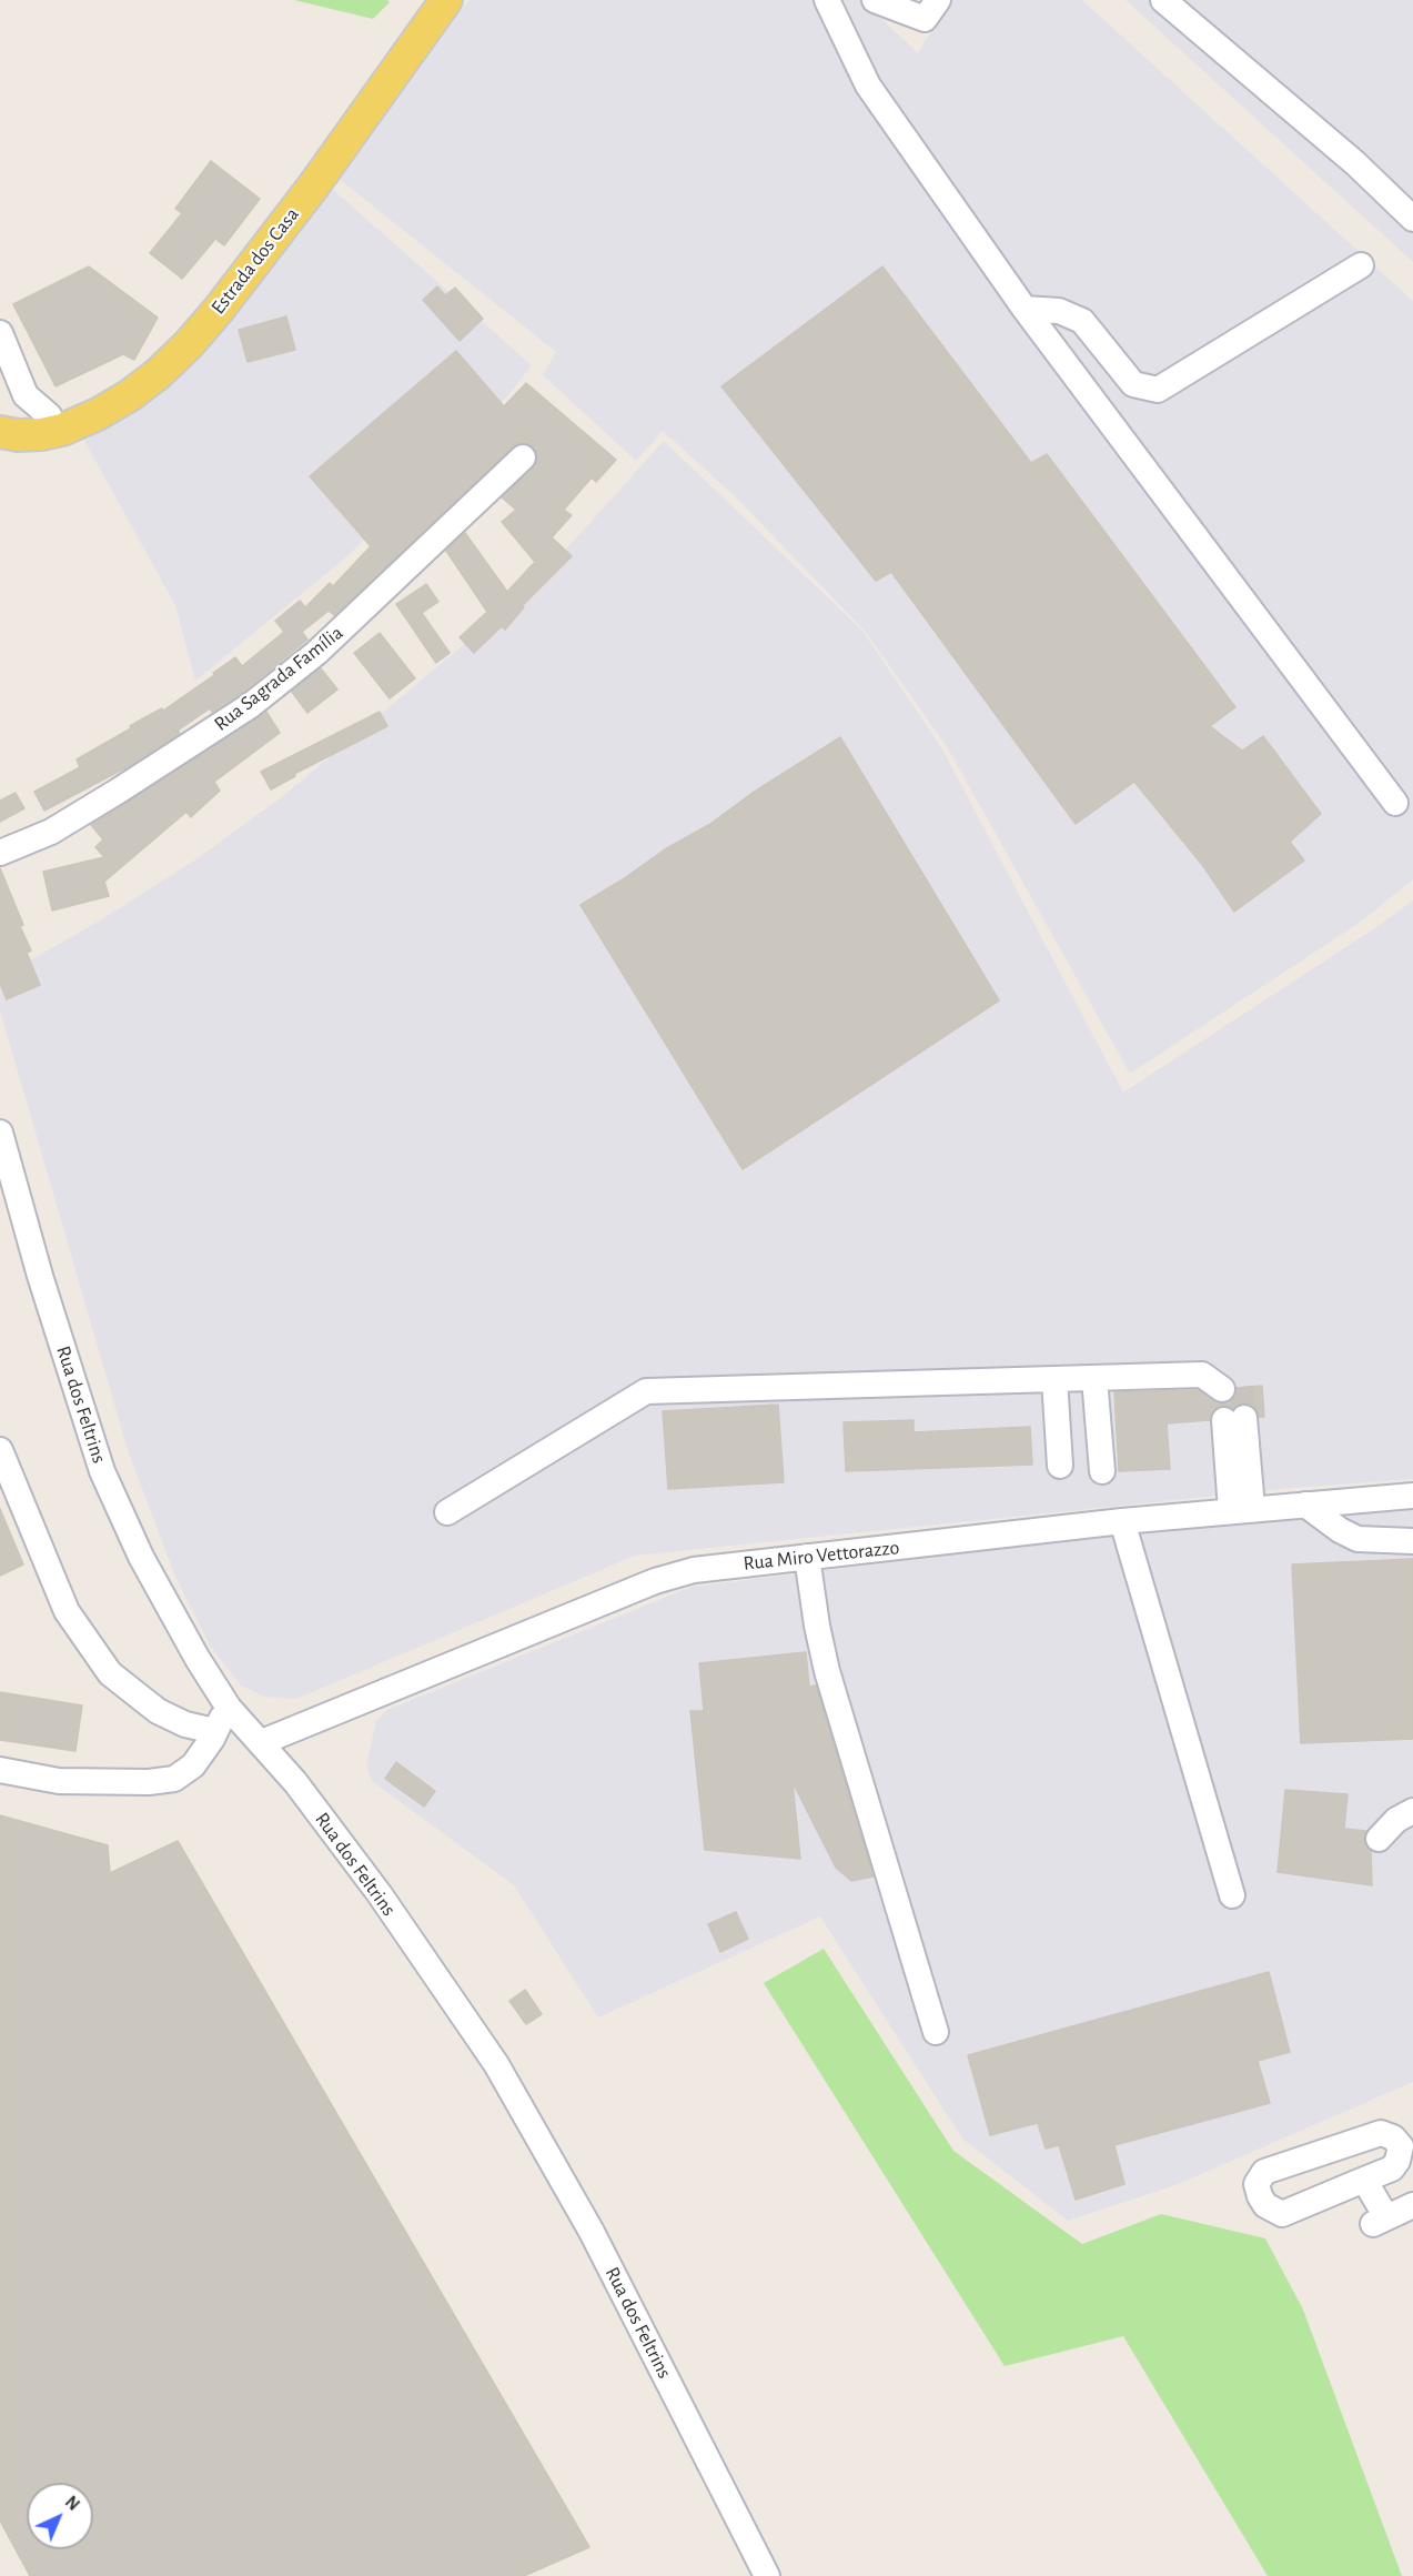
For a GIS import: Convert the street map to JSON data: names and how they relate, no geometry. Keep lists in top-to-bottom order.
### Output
{
  "streets": {
    "main road": ["Estrada dos Casa"],
    "street": ["Rua Sagrada Família", "Rua dos Feltrins", "Rua Miro Vettorazzo"]
  },
  "crossings": [
    ["Rua dos Feltrins", "Rua Miro Vettorazzo"]
  ],
  "north": "top right"
}
